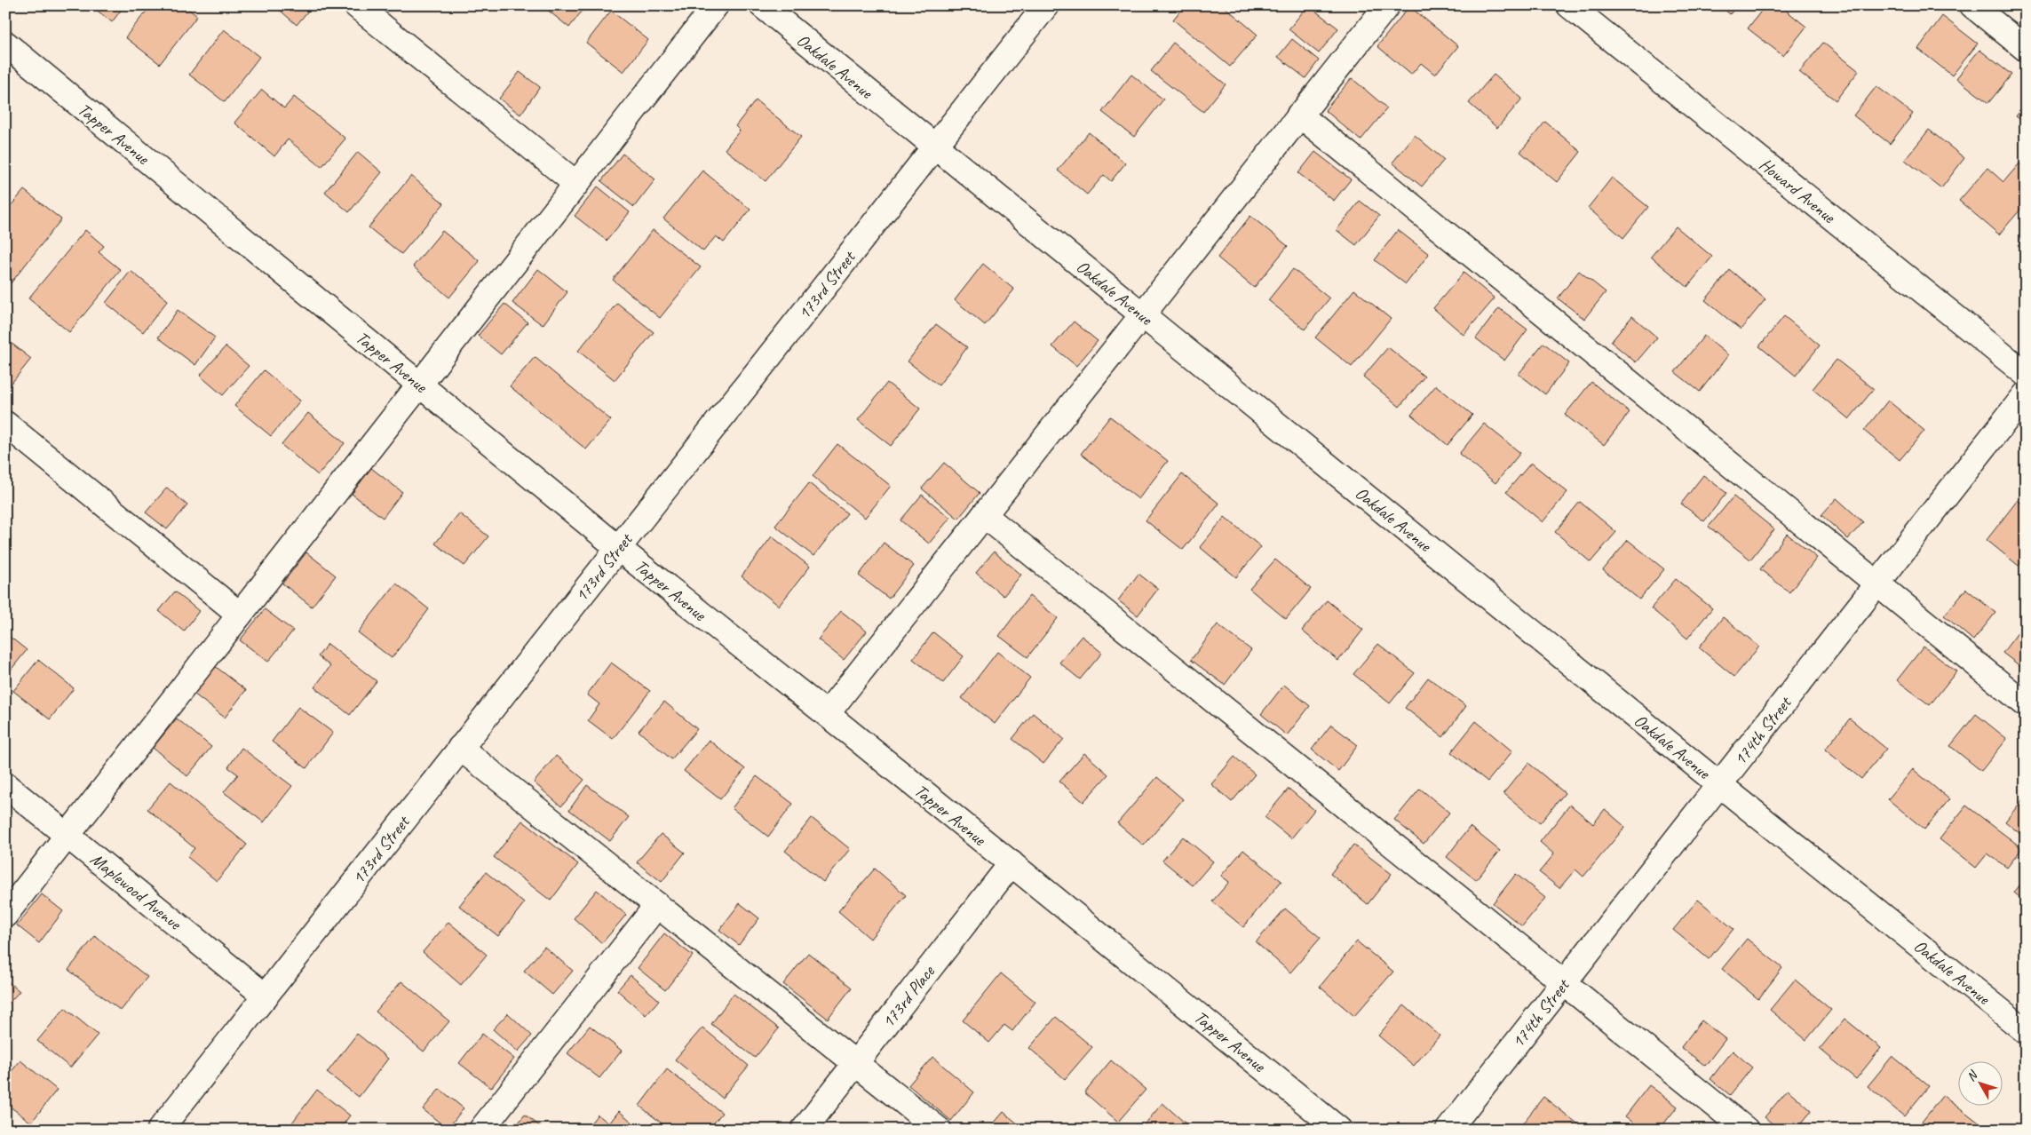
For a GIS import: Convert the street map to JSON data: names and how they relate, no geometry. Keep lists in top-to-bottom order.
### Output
{
  "streets": {
    "street": [
      "Oakdale Avenue",
      "Tapper Avenue",
      "Howard Avenue",
      "173rd Street",
      "174th Street",
      "Maplewood Avenue",
      "173rd Place"
    ]
  },
  "crossings": [
    ["Oakdale Avenue", "173rd Street"],
    ["Oakdale Avenue", "174th Street"],
    ["Tapper Avenue", "173rd Street"],
    ["Tapper Avenue", "173rd Place"],
    ["173rd Street", "Maplewood Avenue"]
  ],
  "north": "top left"
}
